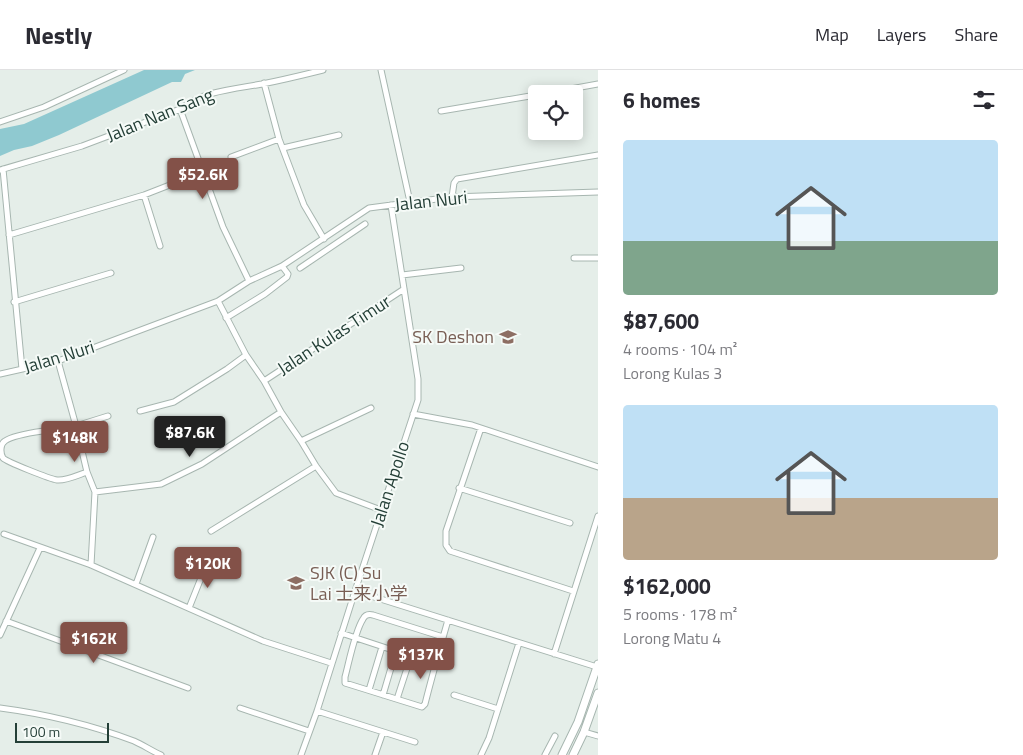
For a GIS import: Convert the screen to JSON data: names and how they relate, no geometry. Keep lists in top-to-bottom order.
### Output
{
  "streets": {
    "street": [
      "Jalan Nan Sang",
      "Jalan Nuri",
      "Jalan Kulas Timur",
      "Jalan Apollo"
    ]
  },
  "crossings": [
    ["Jalan Nuri", "Jalan Apollo"],
    ["Jalan Kulas Timur", "Jalan Apollo"]
  ],
  "places": {
    "school or university": ["SK Deshon", "SJK (C) Su Lai 士来小学"]
  },
  "scale_bar": "100 m",
  "page": {
    "header": "Nestly",
    "nav": ["Map", "Layers", "Share"],
    "heading": "6 homes",
    "list": [
      {
        "name": "$87,600",
        "note": "4 rooms · 104 m² · Lorong Kulas 3"
      },
      {
        "name": "$162,000",
        "note": "5 rooms · 178 m² · Lorong Matu 4"
      }
    ],
    "price": [
      "$52.6K",
      "$87.6K",
      "$148K",
      "$120K",
      "$162K",
      "$137K"
    ],
    "scale": "100 m"
  }
}
